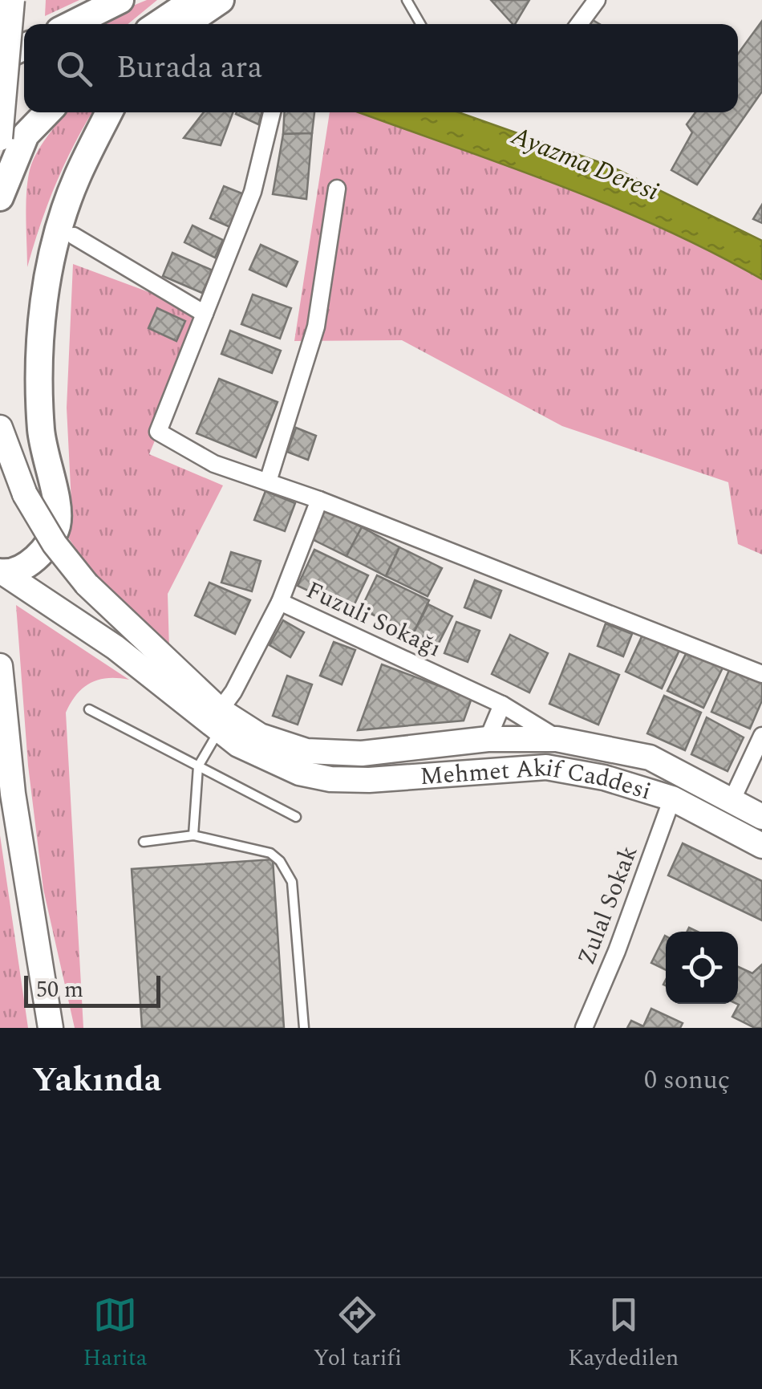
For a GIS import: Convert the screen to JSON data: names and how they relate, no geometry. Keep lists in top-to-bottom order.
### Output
{
  "streets": {
    "main road": ["Mehmet Akif Caddesi"],
    "street": ["Fuzuli Sokağı", "Zulal Sokak"]
  },
  "crossings": [
    ["Fuzuli Sokağı", "Mehmet Akif Caddesi"],
    ["Mehmet Akif Caddesi", "Zulal Sokak"]
  ],
  "water": ["Ayazma Deresi"],
  "scale_bar": "50 m",
  "page": {
    "search": "Burada ara",
    "scale": "50 m",
    "heading": ["Yakında", "0 sonuç"],
    "nav": ["Harita", "Yol tarifi", "Kaydedilen"]
  }
}
